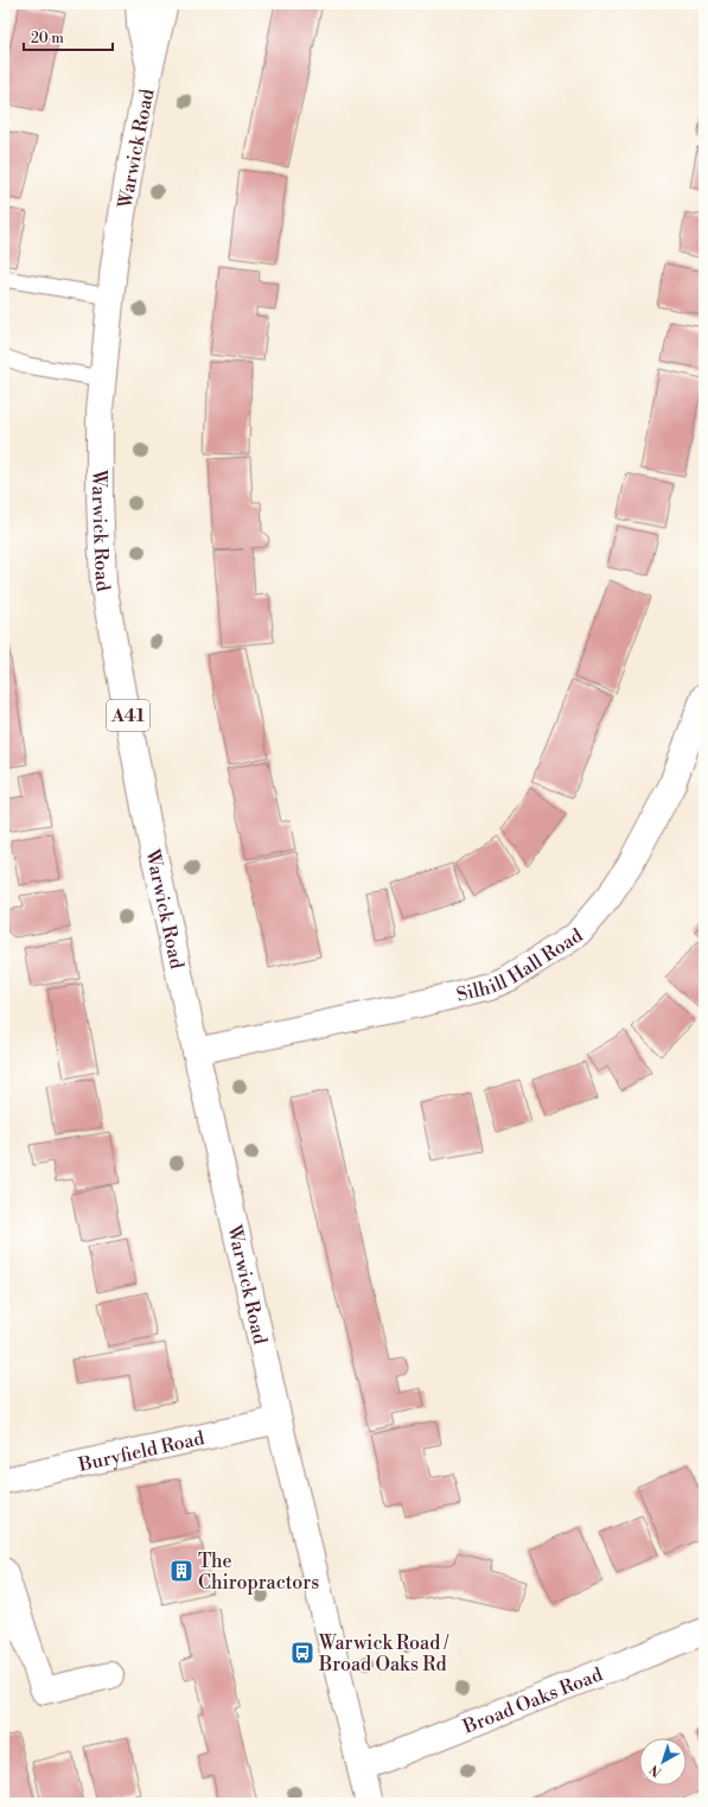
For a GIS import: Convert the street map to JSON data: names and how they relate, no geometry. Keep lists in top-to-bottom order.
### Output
{
  "streets": {
    "main road": [
      "Warwick Road",
      "A41",
      "Silhill Hall Road",
      "Buryfield Road",
      "Broad Oaks Road"
    ]
  },
  "crossings": [
    ["Warwick Road", "A41"],
    ["Warwick Road", "Silhill Hall Road"],
    ["Warwick Road", "Buryfield Road"],
    ["Warwick Road", "Broad Oaks Road"]
  ],
  "places": {
    "building": ["The Chiropractors"],
    "bus stop": ["Warwick Road / Broad Oaks Rd"]
  },
  "scale_bar": "20 m",
  "north": "bottom left"
}
